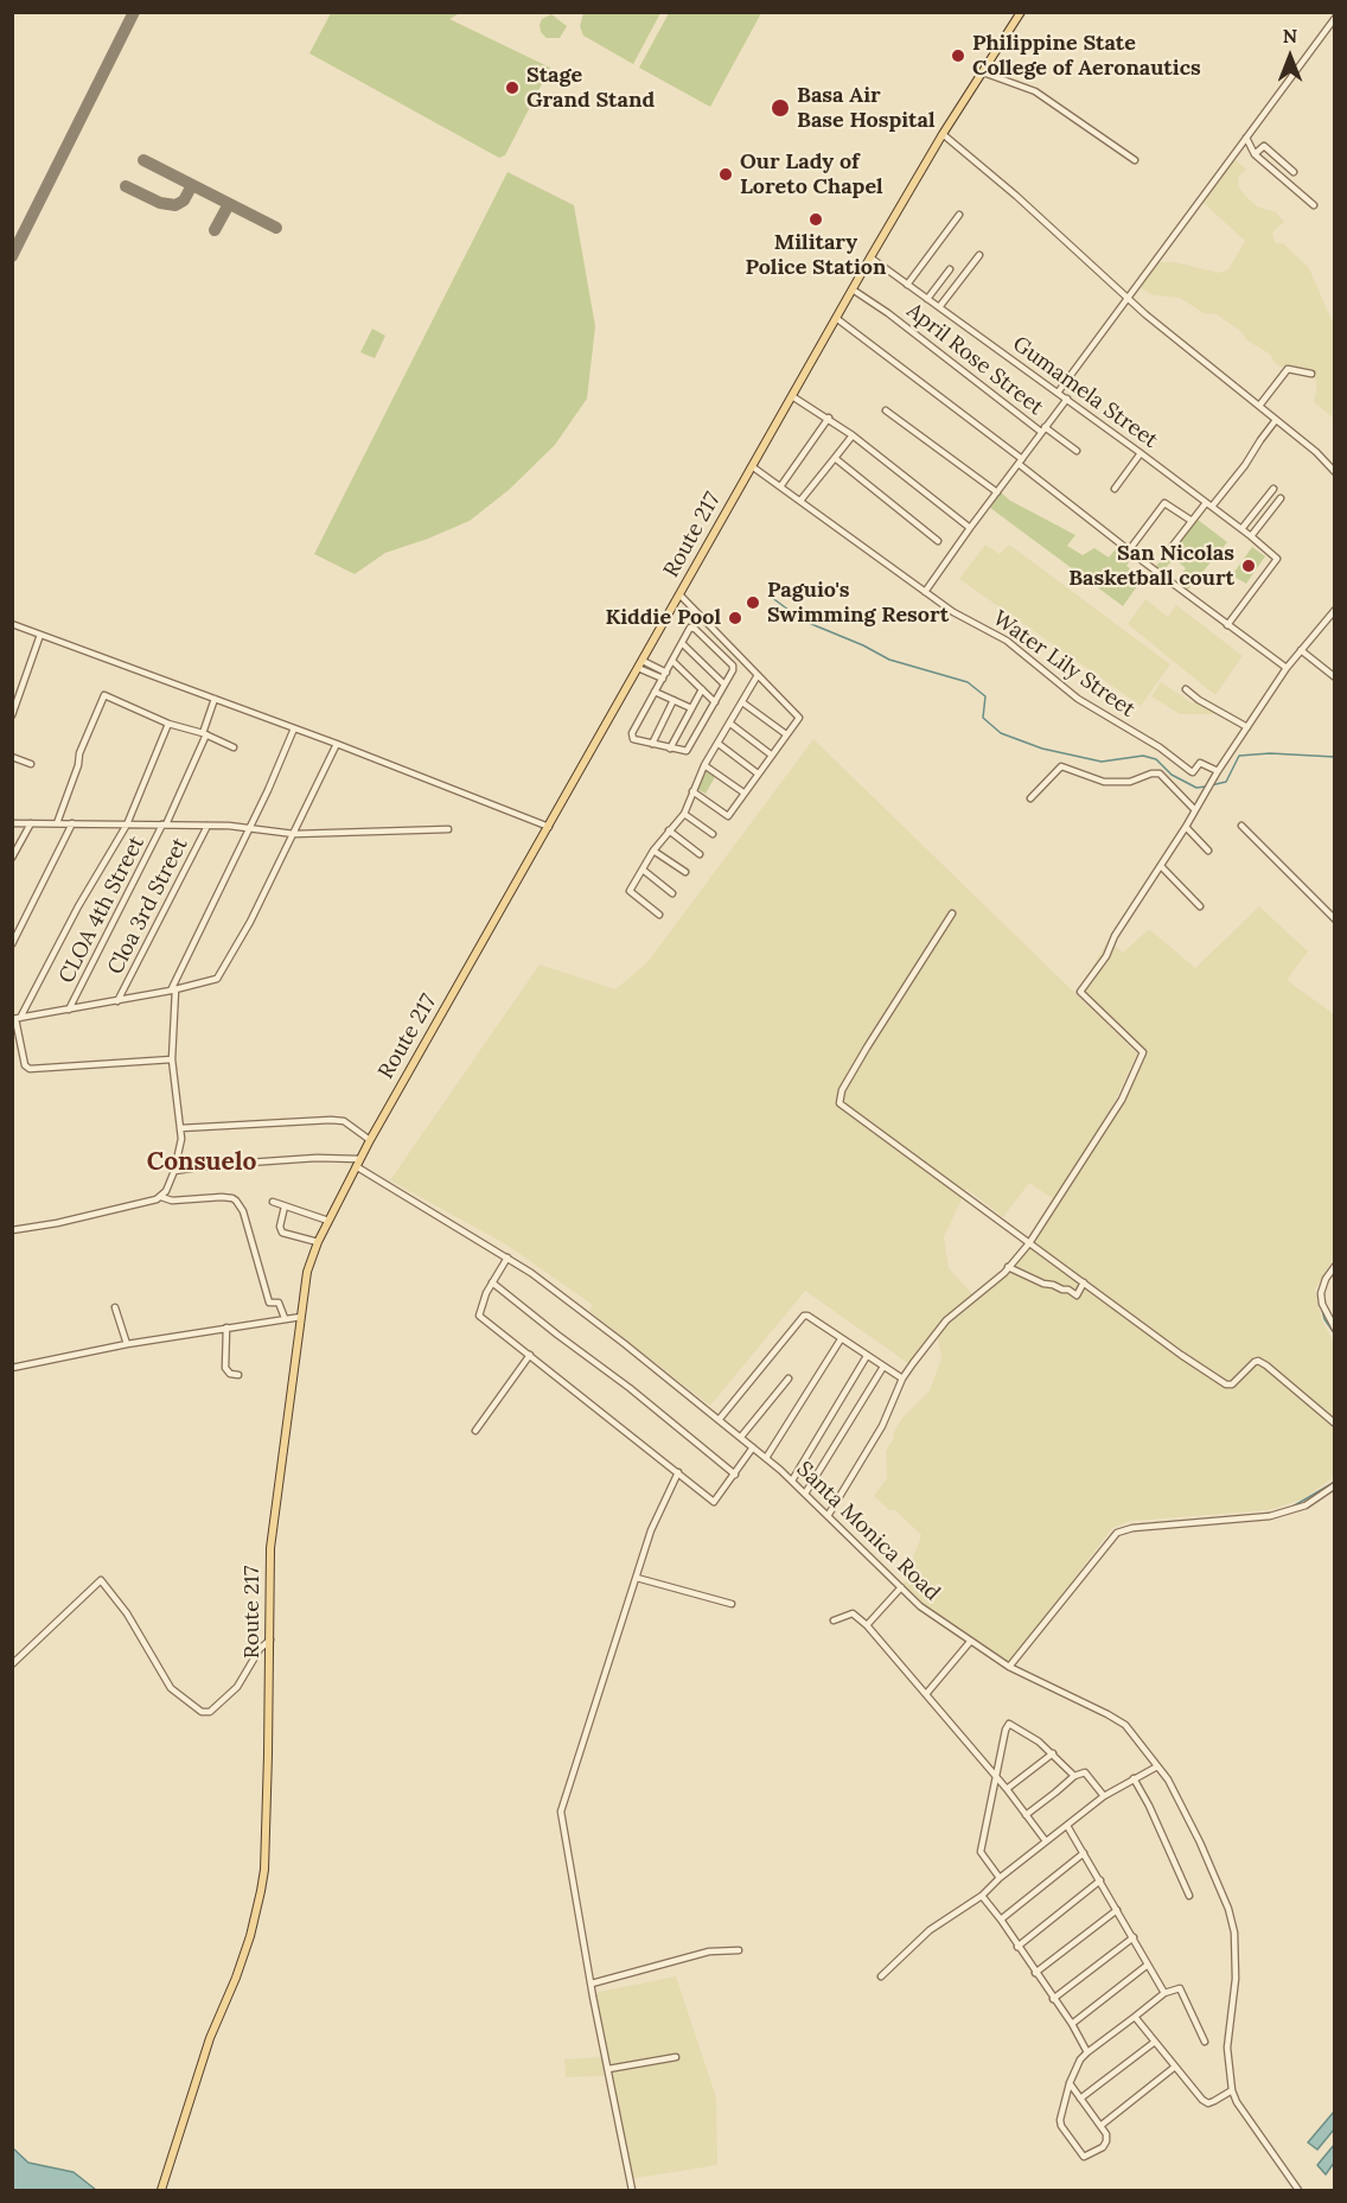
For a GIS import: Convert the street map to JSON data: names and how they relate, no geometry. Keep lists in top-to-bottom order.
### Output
{
  "streets": {
    "main road": ["Route 217"],
    "street": [
      "April Rose Street",
      "Gumamela Street",
      "Water Lily Street",
      "Cloa 3rd Street",
      "CLOA 4th Street",
      "Santa Monica Road"
    ]
  },
  "crossings": [
    ["April Rose Street", "Route 217"],
    ["Gumamela Street", "Route 217"],
    ["Route 217", "Water Lily Street"],
    ["Route 217", "Santa Monica Road"]
  ],
  "districts": ["Consuelo"],
  "places": [
    "Philippine State College of Aeronautics",
    "Stage Grand Stand",
    "Basa Air Base Hospital",
    "Our Lady of Loreto Chapel",
    "Military Police Station",
    "San Nicolas Basketball court",
    "Paguio's Swimming Resort",
    "Kiddie Pool"
  ],
  "north": "top"
}
